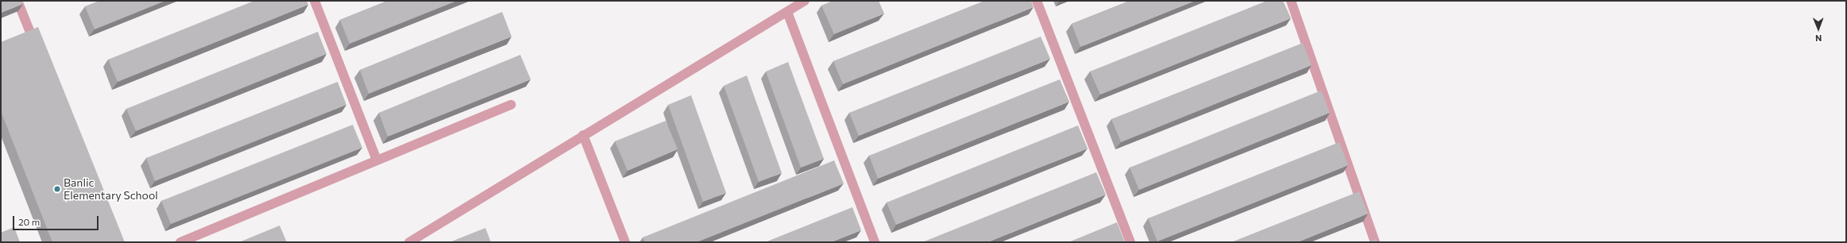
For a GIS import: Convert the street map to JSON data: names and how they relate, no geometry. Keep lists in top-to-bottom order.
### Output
{
  "places": ["Banlic Elementary School"],
  "scale_bar": "20 m",
  "north": "bottom"
}
